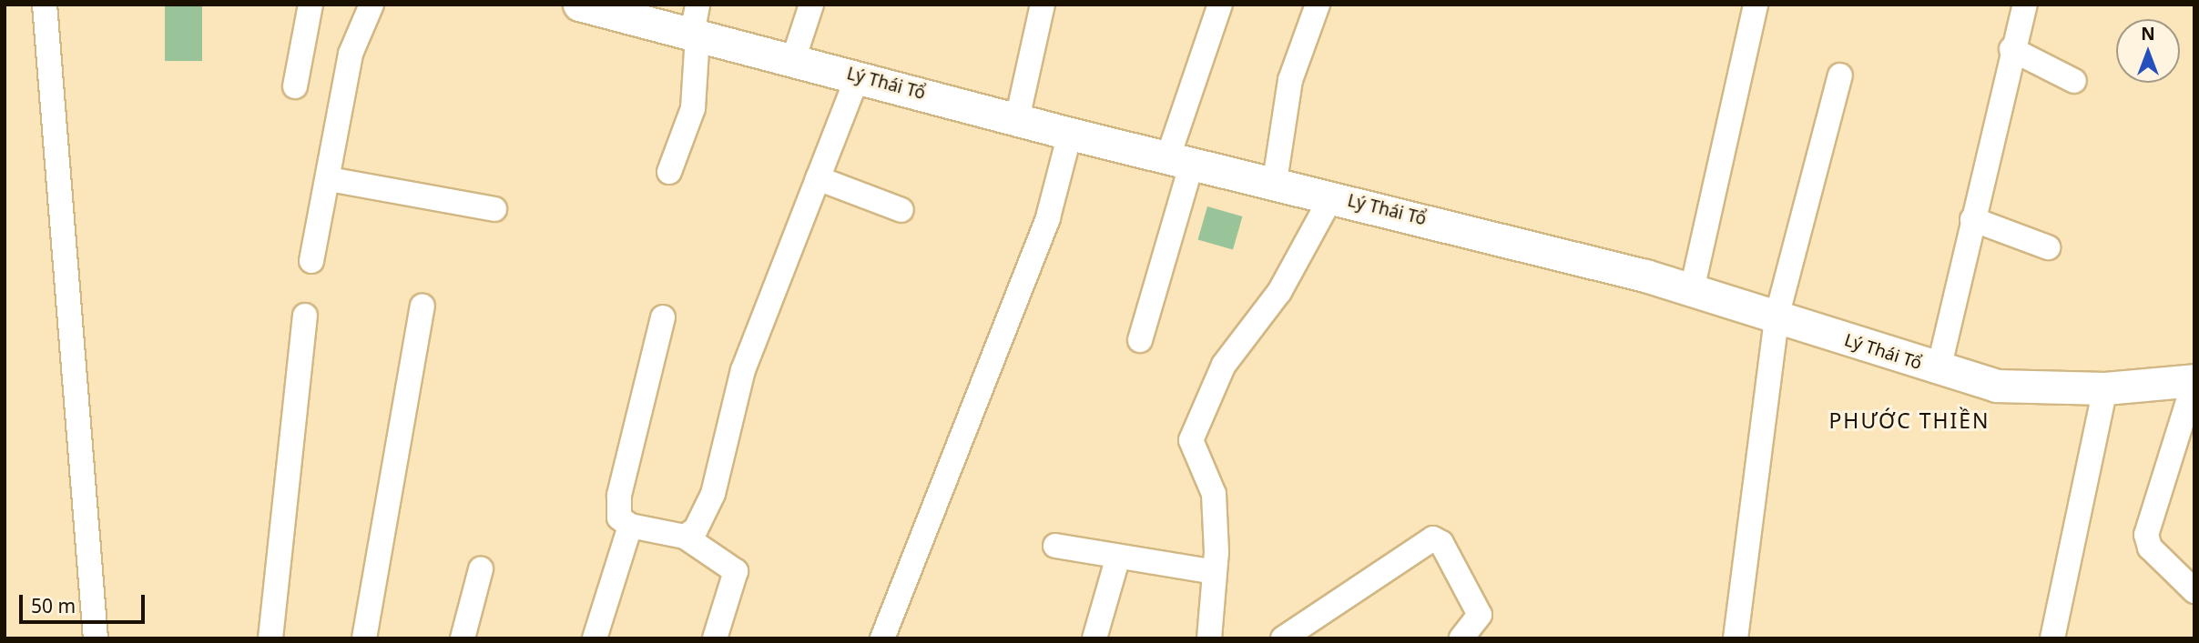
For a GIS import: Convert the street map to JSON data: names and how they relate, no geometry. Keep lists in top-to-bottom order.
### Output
{
  "streets": {
    "main road": ["Lý Thái Tổ"]
  },
  "districts": ["PHƯỚC THIỀN"],
  "scale_bar": "50 m",
  "north": "top"
}
